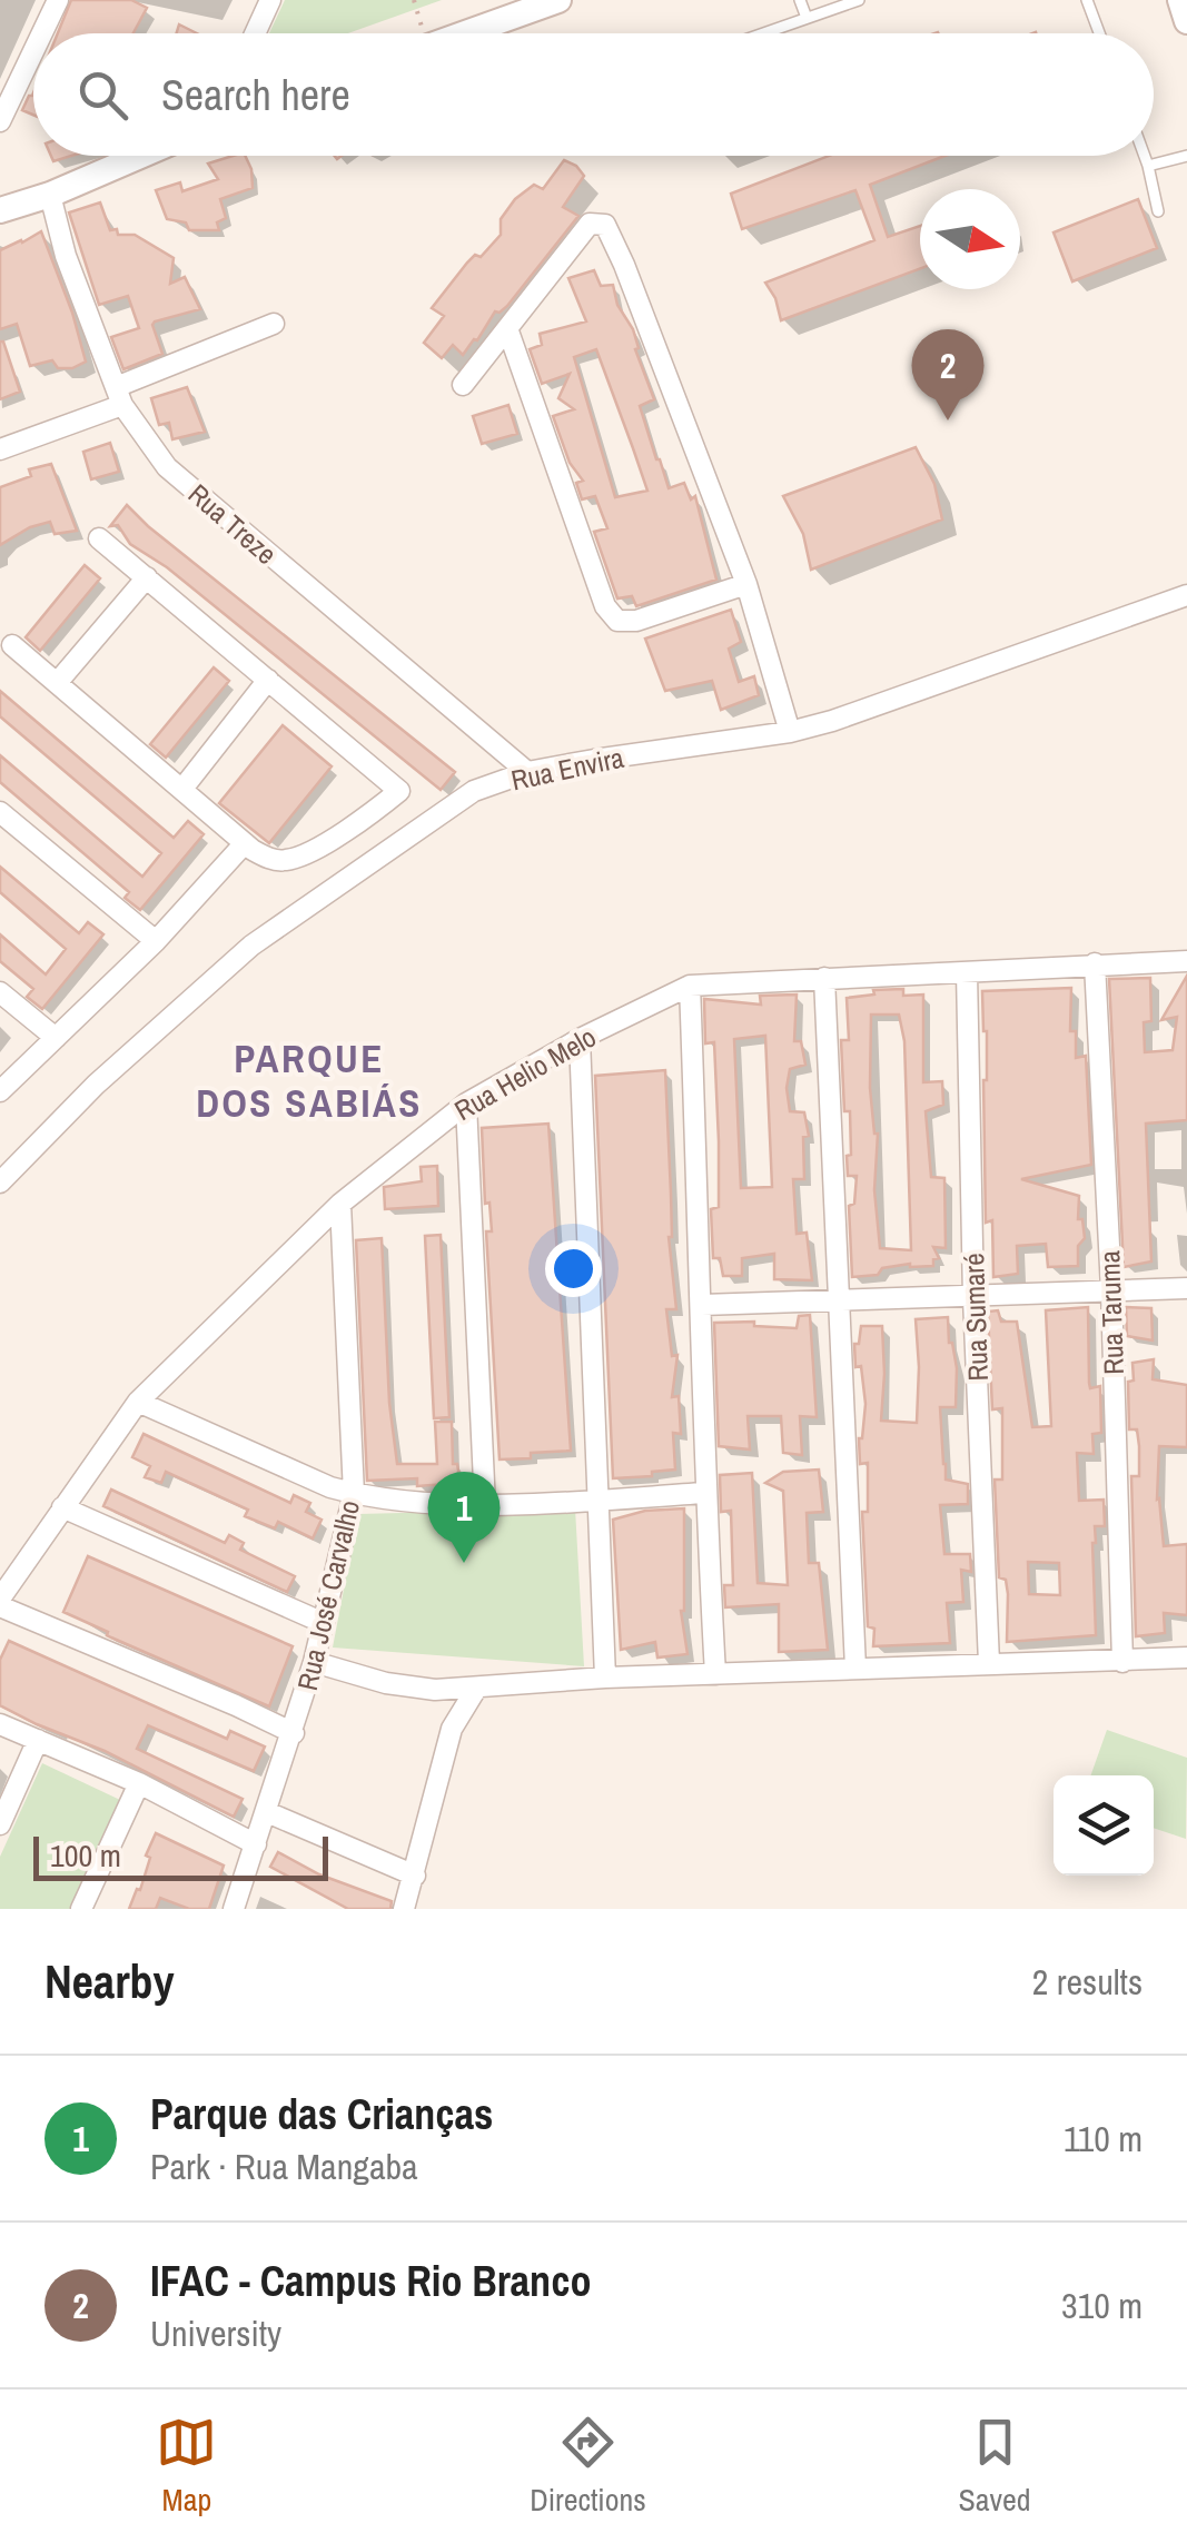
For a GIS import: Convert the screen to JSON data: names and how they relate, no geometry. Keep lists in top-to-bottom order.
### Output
{
  "streets": {
    "street": [
      "Rua Treze",
      "Rua Envira",
      "Rua Helio Melo",
      "Rua Taruma",
      "Rua Sumaré",
      "Rua José Carvalho"
    ]
  },
  "crossings": [
    ["Rua Treze", "Rua Envira"],
    ["Rua Helio Melo", "Rua Taruma"],
    ["Rua Helio Melo", "Rua Sumaré"],
    ["Rua Helio Melo", "Rua José Carvalho"]
  ],
  "districts": ["PARQUE DOS SABIÁS"],
  "scale_bar": "100 m",
  "north": "right",
  "page": {
    "search": "Search here",
    "pins": ["2", "1"],
    "scale": "100 m",
    "heading": ["Nearby", "2 results"],
    "list": [
      {
        "mark": "1",
        "name": "Parque das Crianças",
        "note": "Park · Rua Mangaba",
        "value": "110 m"
      },
      {
        "mark": "2",
        "name": "IFAC - Campus Rio Branco",
        "note": "University",
        "value": "310 m"
      }
    ],
    "nav": ["Map", "Directions", "Saved"]
  }
}
